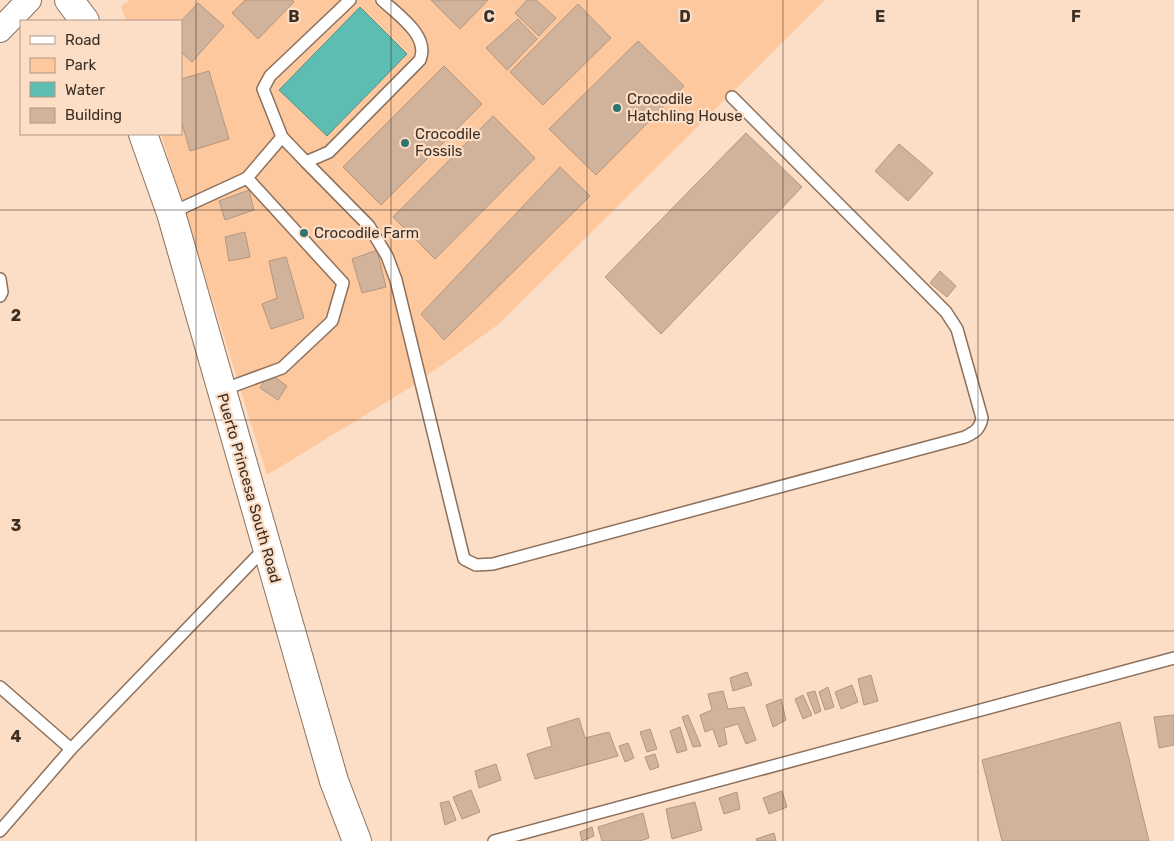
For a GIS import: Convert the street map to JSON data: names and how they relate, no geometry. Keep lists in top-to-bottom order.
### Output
{
  "streets": {
    "main road": ["Puerto Princesa South Road"]
  },
  "places": ["Crocodile Hatchling House", "Crocodile Fossils", "Crocodile Farm"],
  "legend": [
    "Road",
    "Park",
    "Water",
    "Building"
  ],
  "grid": {
    "columns": [
      "B",
      "C",
      "D",
      "E",
      "F"
    ],
    "rows": ["2", "3", "4"]
  }
}
